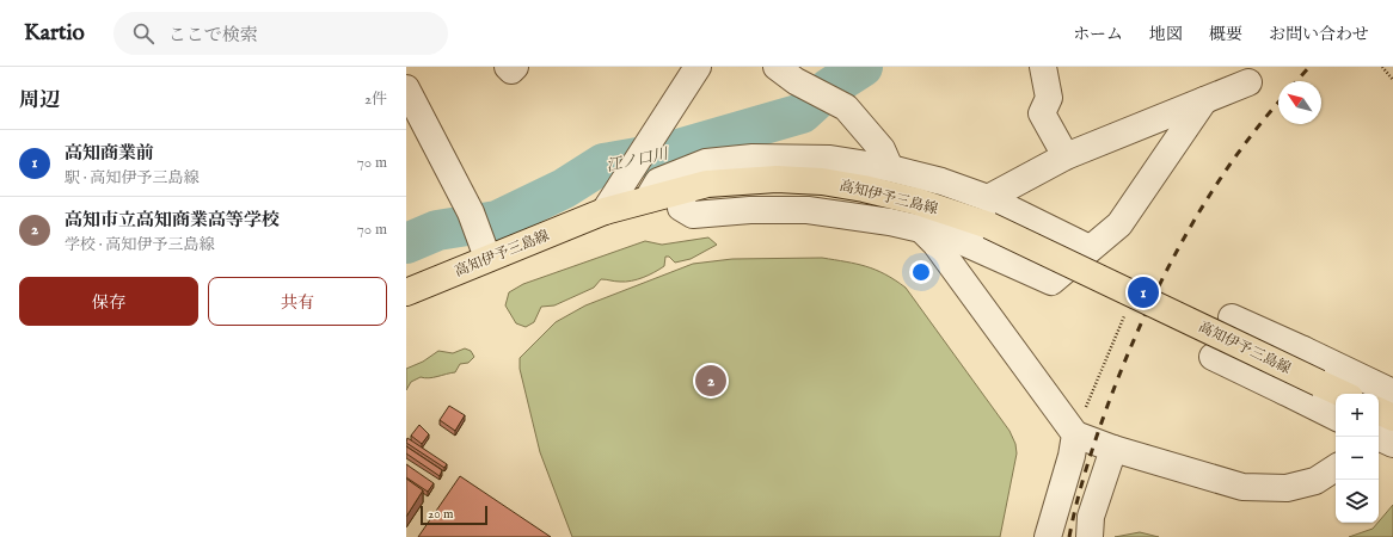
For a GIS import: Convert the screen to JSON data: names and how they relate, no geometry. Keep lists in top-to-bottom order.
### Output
{
  "streets": {
    "main road": ["高知伊予三島線"]
  },
  "water": ["江ノ口川"],
  "scale_bar": "20 m",
  "north": "top left",
  "page": {
    "header": "Kartio",
    "search": "ここで検索",
    "nav": [
      "ホーム",
      "地図",
      "概要",
      "お問い合わせ"
    ],
    "heading": ["周辺", "2件"],
    "list": [
      {
        "mark": "1",
        "name": "高知商業前",
        "note": "駅 · 高知伊予三島線",
        "value": "70 m"
      },
      {
        "mark": "2",
        "name": "高知市立高知商業高等学校",
        "note": "学校 · 高知伊予三島線",
        "value": "70 m"
      }
    ],
    "buttons": ["保存", "共有"],
    "pins": ["1", "2"],
    "map_buttons": ["+", "−"],
    "scale": "20 m"
  }
}
